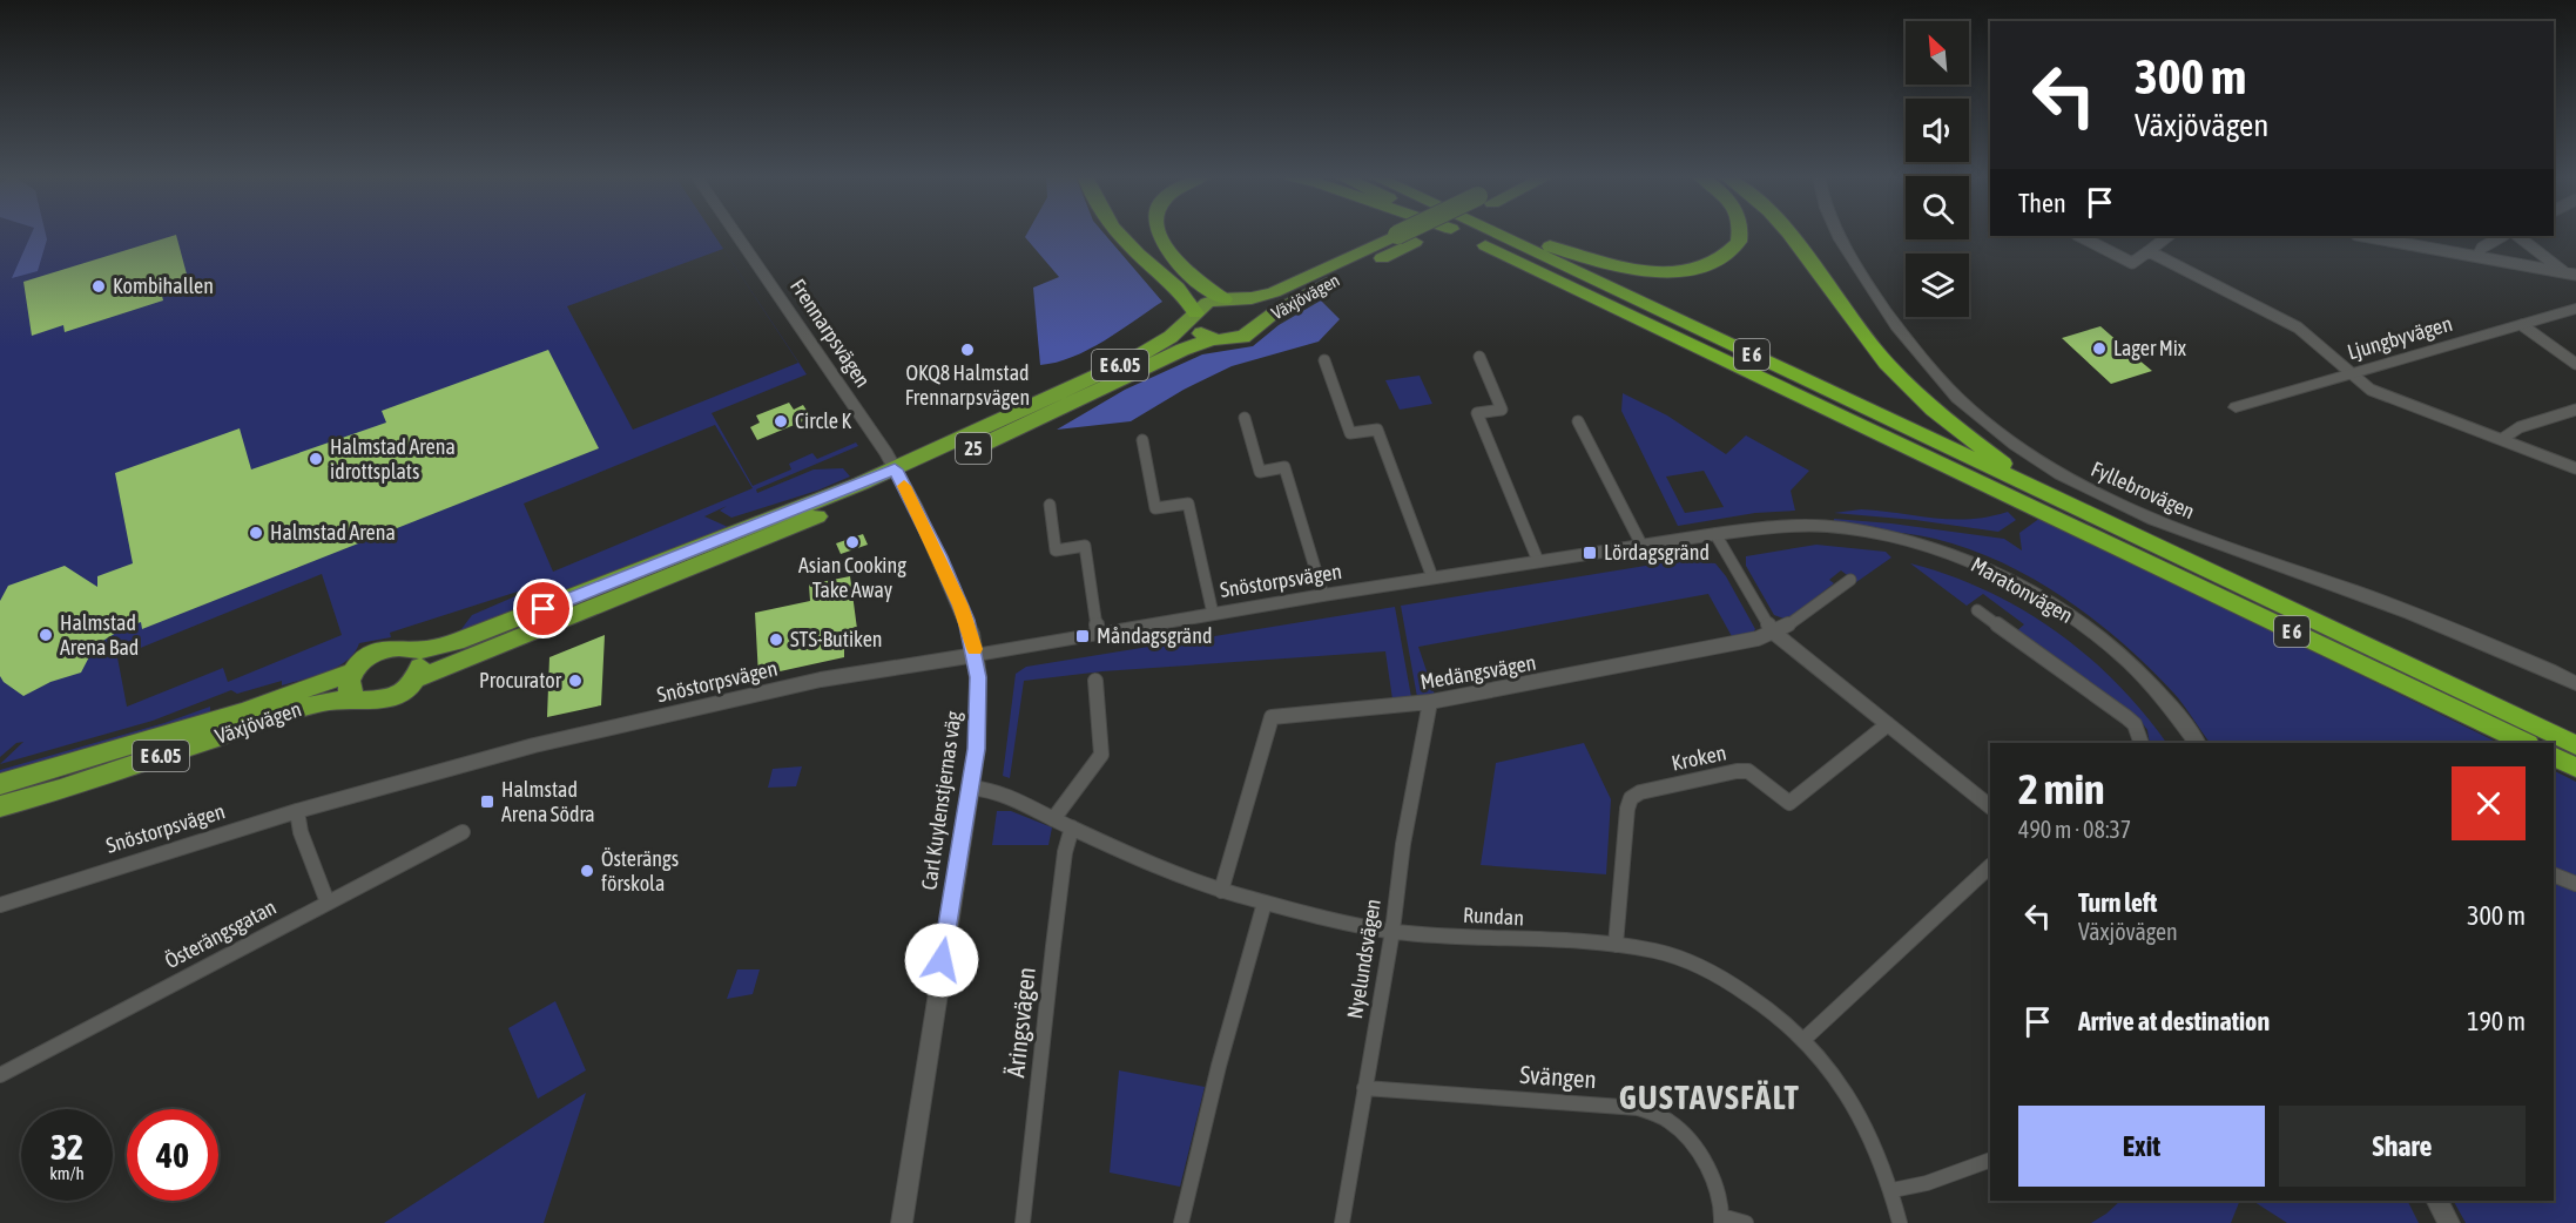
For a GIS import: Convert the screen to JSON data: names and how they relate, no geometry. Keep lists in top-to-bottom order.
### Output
{
  "streets": {
    "highway": [
      "Växjövägen",
      "E 6",
      "E 6.05",
      "25"
    ],
    "street": [
      "Frennarpsvägen",
      "Ljungbyvägen",
      "Fyllebrovägen",
      "Snöstorpsvägen",
      "Maratonvägen",
      "Medängsvägen",
      "Kroken",
      "Carl Kuylenstjernas väg",
      "Rundan",
      "Österängsgatan",
      "Nyelundsvägen",
      "Äringsvägen",
      "Svängen"
    ]
  },
  "crossings": [
    ["Växjövägen", "Frennarpsvägen"],
    ["Växjövägen", "Carl Kuylenstjernas väg"],
    ["Frennarpsvägen", "Carl Kuylenstjernas väg"],
    ["Snöstorpsvägen", "Maratonvägen"],
    ["Snöstorpsvägen", "Carl Kuylenstjernas väg"],
    ["Medängsvägen", "Rundan"],
    ["Medängsvägen", "Nyelundsvägen"],
    ["Kroken", "Rundan"],
    ["Carl Kuylenstjernas väg", "Rundan"],
    ["Rundan", "Nyelundsvägen"],
    ["Rundan", "Äringsvägen"],
    ["Nyelundsvägen", "Svängen"]
  ],
  "districts": ["GUSTAVSFÄLT"],
  "places": {
    "other": [
      "Kombihallen",
      "Lager Mix",
      "OKQ8 Halmstad Frennarpsvägen",
      "Circle K",
      "Halmstad Arena idrottsplats",
      "Halmstad Arena",
      "Asian Cooking Take Away",
      "Halmstad Arena Bad",
      "STS-Butiken",
      "Procurator",
      "Österängs förskola"
    ],
    "transit": ["Lördagsgränd", "Måndagsgränd", "Halmstad Arena Södra"]
  },
  "north": "top left",
  "page": {
    "turn": ["300 m", "Växjövägen"],
    "then": "Then",
    "heading": ["2 min", "490 m · 08:37"],
    "list": [
      {
        "name": "Turn left",
        "note": "Växjövägen",
        "value": "300 m"
      },
      {
        "name": "Arrive at destination",
        "value": "190 m"
      }
    ],
    "buttons": ["Exit", "Share"],
    "speed": "32 km/h",
    "limit": "40"
  }
}
